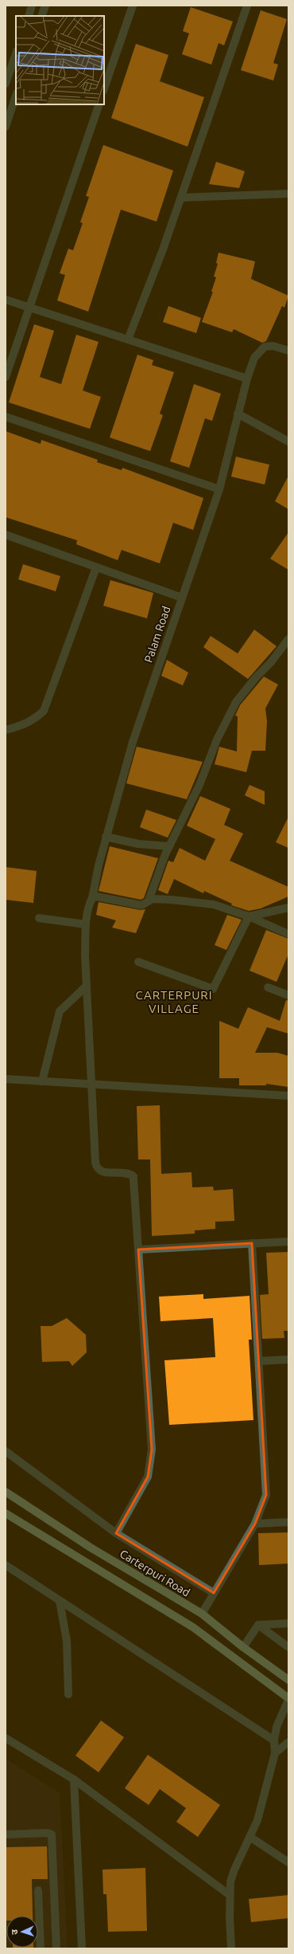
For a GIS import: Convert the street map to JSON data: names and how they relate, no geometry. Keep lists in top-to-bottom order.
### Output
{
  "streets": {
    "main road": ["Carterpuri Road"],
    "street": ["Palam Road"]
  },
  "districts": ["CARTERPURI VILLAGE"],
  "north": "left"
}
